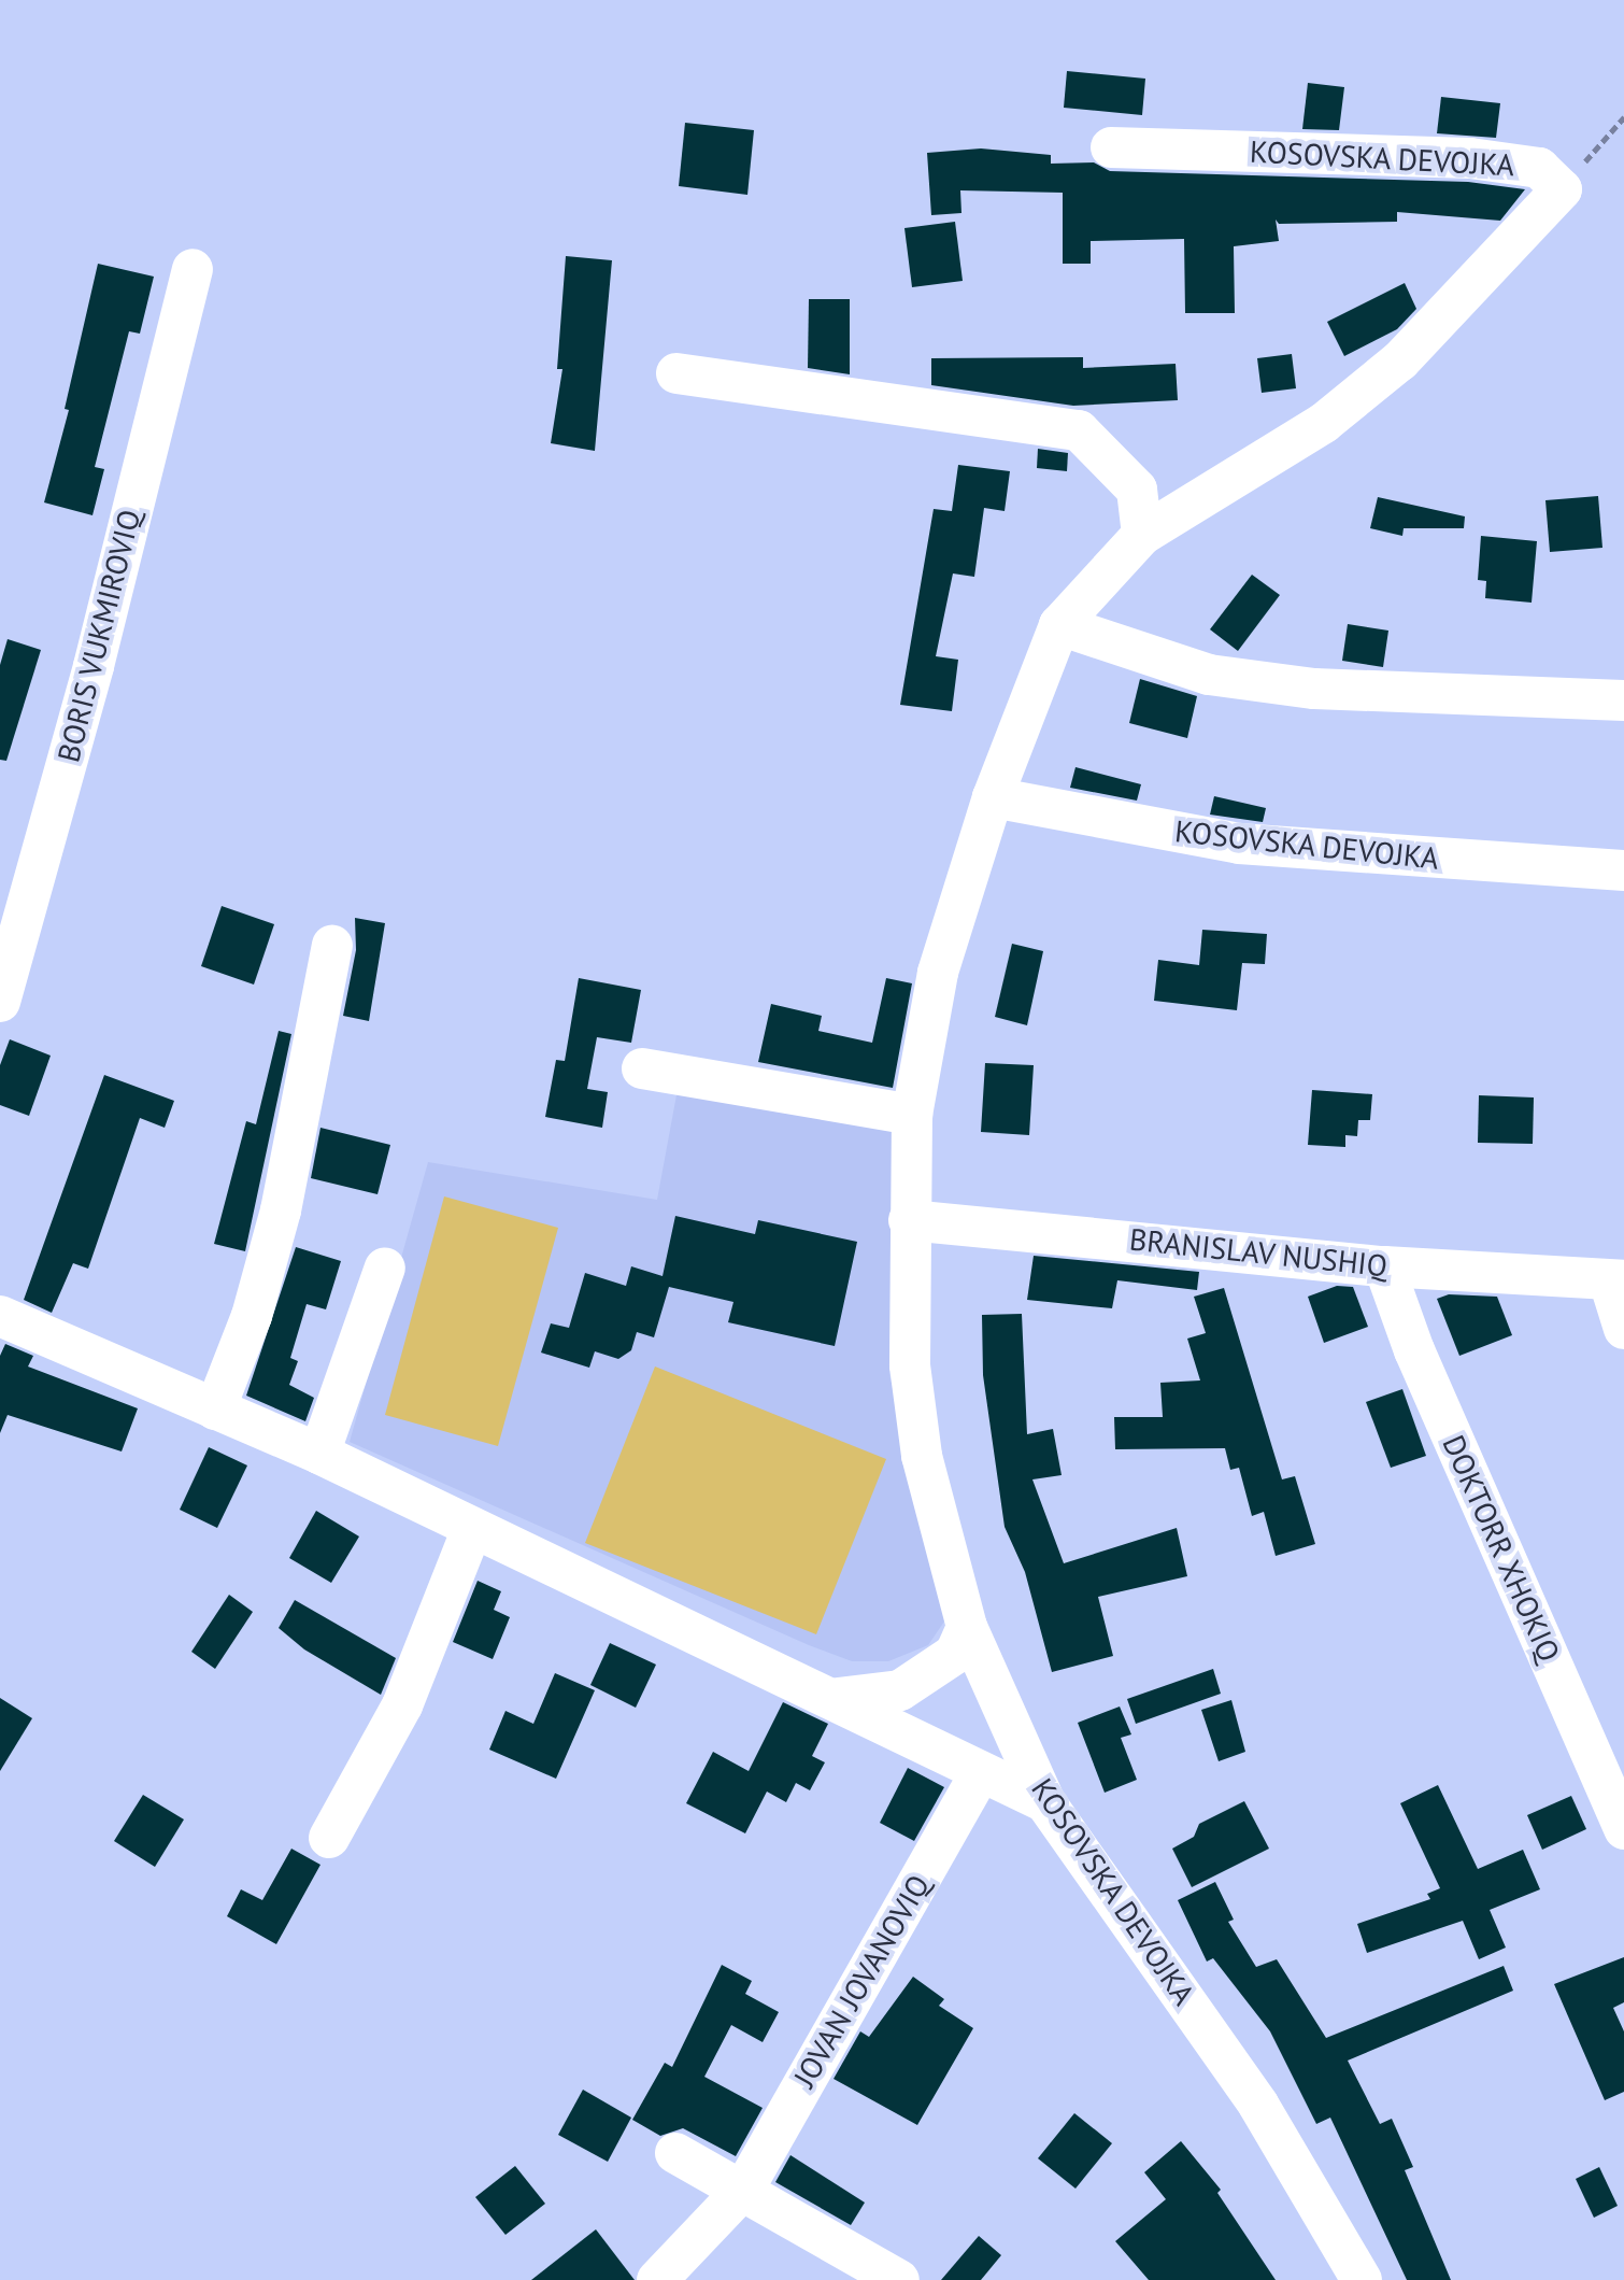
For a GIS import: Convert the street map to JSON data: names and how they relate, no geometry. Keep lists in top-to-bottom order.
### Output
{
  "streets": {
    "street": [
      "KOSOVSKA DEVOJKA",
      "BORIS VUKMIROVIQ",
      "BRANISLAV NUSHIQ",
      "DOKTORR XHOKIQ",
      "JOVAN JOVANOVIQ"
    ]
  },
  "crossings": [
    ["KOSOVSKA DEVOJKA", "BRANISLAV NUSHIQ"],
    ["BRANISLAV NUSHIQ", "DOKTORR XHOKIQ"]
  ]
}
